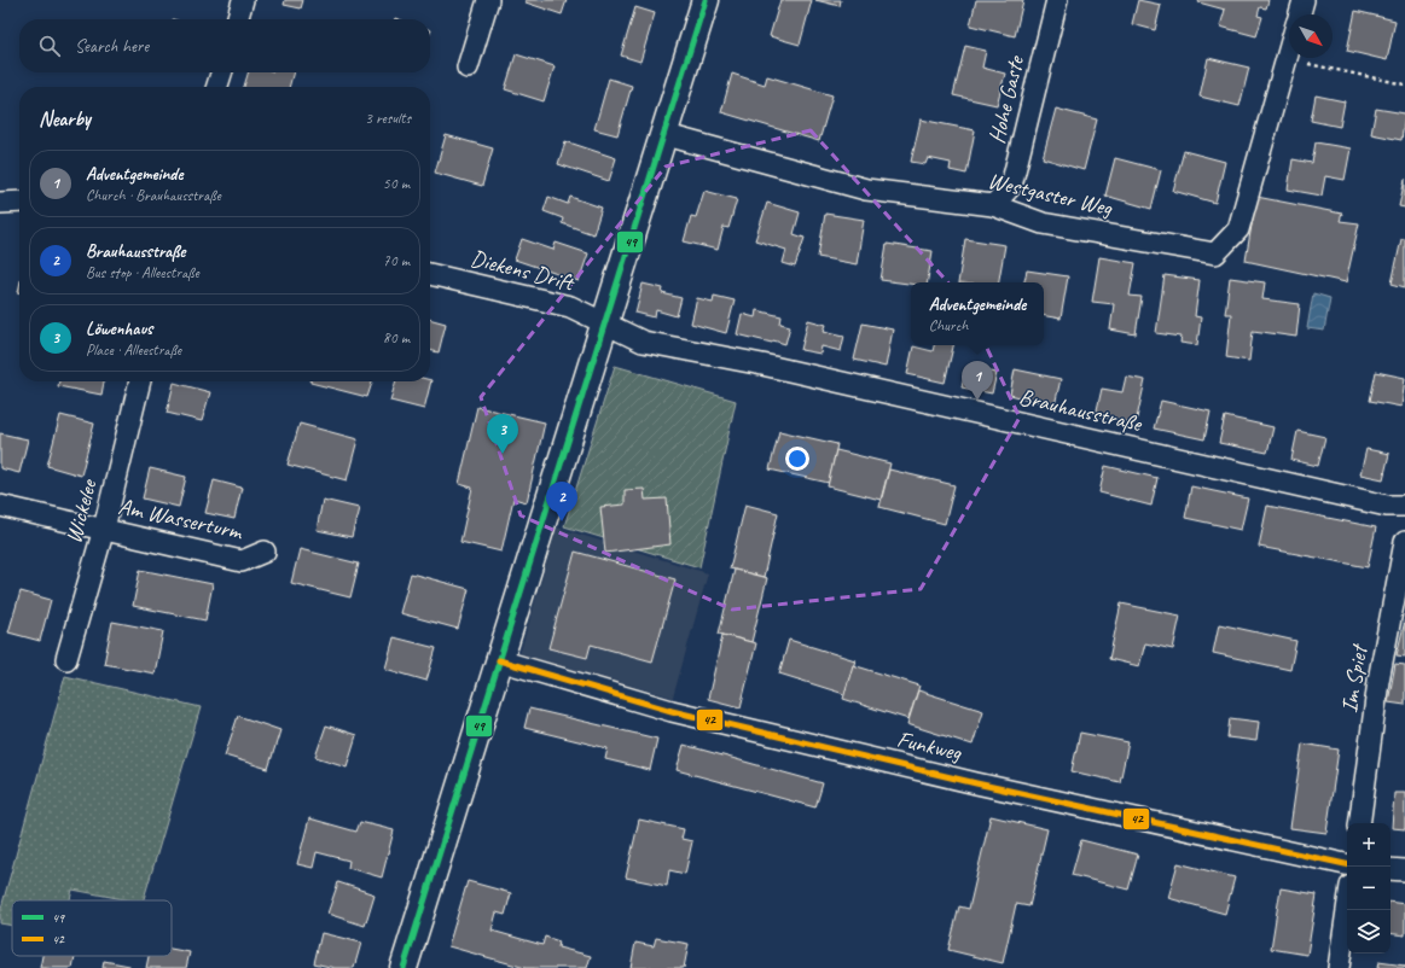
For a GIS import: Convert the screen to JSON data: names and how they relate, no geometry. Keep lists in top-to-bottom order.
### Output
{
  "streets": {
    "street": [
      "Hohe Gaste",
      "Westgaster Weg",
      "Diekens Drift",
      "Brauhausstraße",
      "Wickelee",
      "Am Wasserturm",
      "Im Spiet",
      "Funkweg"
    ]
  },
  "crossings": [
    ["Hohe Gaste", "Westgaster Weg"],
    ["Diekens Drift", "Brauhausstraße"],
    ["Wickelee", "Am Wasserturm"]
  ],
  "lines": ["transit line 49", "transit line 42"],
  "legend": ["49", "42"],
  "north": "bottom right",
  "page": {
    "search": "Search here",
    "heading": ["Nearby", "3 results"],
    "list": [
      {
        "mark": "1",
        "name": "Adventgemeinde",
        "note": "Church · Brauhausstraße",
        "value": "50 m"
      },
      {
        "mark": "2",
        "name": "Brauhausstraße",
        "note": "Bus stop · Alleestraße",
        "value": "70 m"
      },
      {
        "mark": "3",
        "name": "Löwenhaus",
        "note": "Place · Alleestraße",
        "value": "80 m"
      }
    ],
    "popup": ["Adventgemeinde", "Church"],
    "pins": ["1", "3", "2"],
    "map_buttons": ["+", "−"]
  }
}
